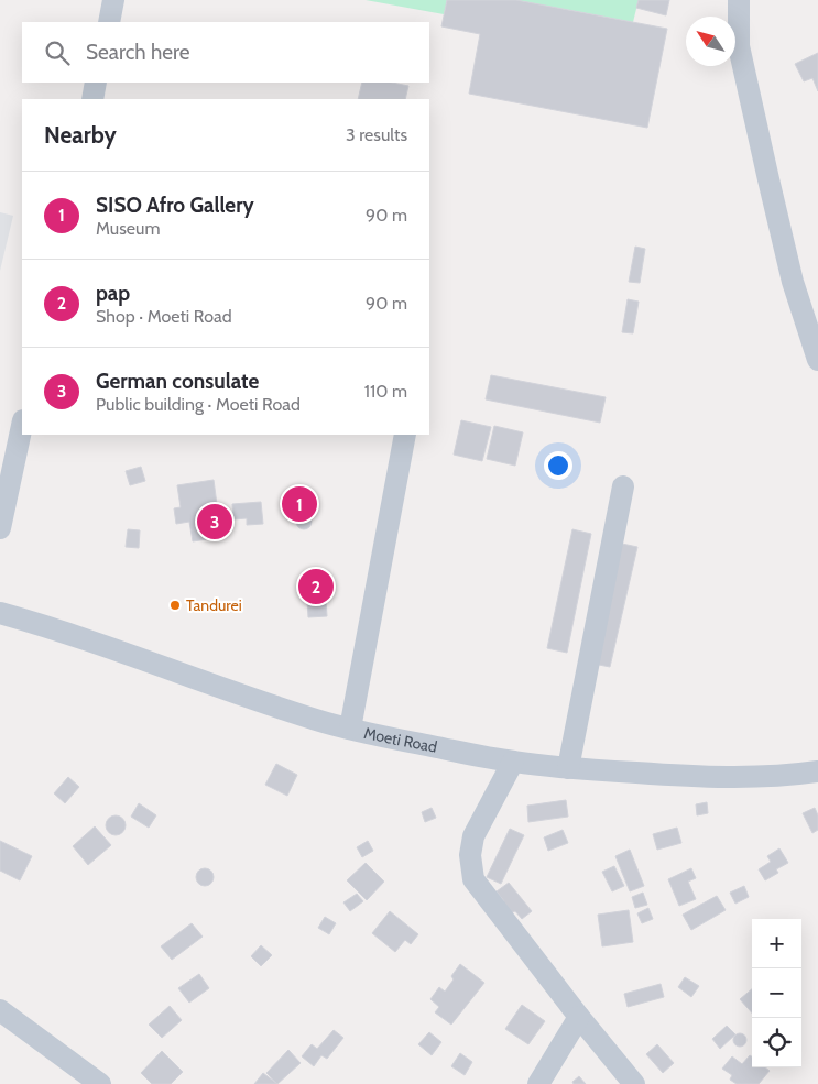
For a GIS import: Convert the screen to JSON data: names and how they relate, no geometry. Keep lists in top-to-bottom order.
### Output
{
  "streets": {
    "street": ["Moeti Road"]
  },
  "places": ["Tandurei"],
  "north": "top left",
  "page": {
    "search": "Search here",
    "heading": ["Nearby", "3 results"],
    "list": [
      {
        "mark": "1",
        "name": "SISO Afro Gallery",
        "note": "Museum",
        "value": "90 m"
      },
      {
        "mark": "2",
        "name": "pap",
        "note": "Shop · Moeti Road",
        "value": "90 m"
      },
      {
        "mark": "3",
        "name": "German consulate",
        "note": "Public building · Moeti Road",
        "value": "110 m"
      }
    ],
    "pins": ["1", "3", "2"],
    "map_buttons": ["+", "−"]
  }
}
